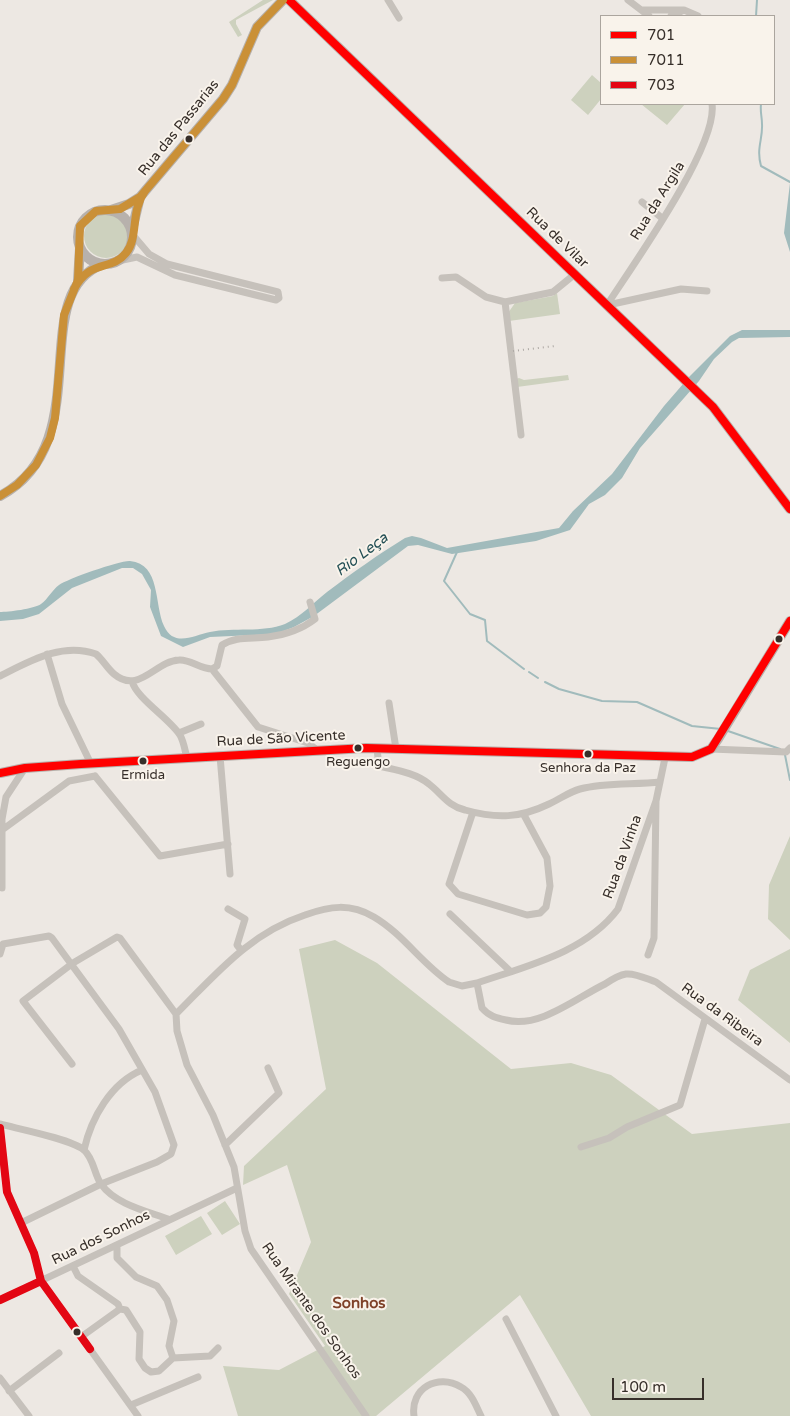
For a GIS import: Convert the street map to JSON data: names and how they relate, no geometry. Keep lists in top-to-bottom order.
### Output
{
  "streets": {
    "street": [
      "Rua das Passarias",
      "Rua da Argila",
      "Rua de Vilar",
      "Rua de São Vicente",
      "Rua da Vinha",
      "Rua da Ribeira",
      "Rua dos Sonhos",
      "Rua Mirante dos Sonhos"
    ]
  },
  "crossings": [
    ["Rua da Argila", "Rua de Vilar"],
    ["Rua da Vinha", "Rua da Ribeira"],
    ["Rua da Vinha", "Rua Mirante dos Sonhos"],
    ["Rua dos Sonhos", "Rua Mirante dos Sonhos"]
  ],
  "districts": ["Sonhos"],
  "water": ["Rio Leça"],
  "places": ["Reguengo", "Senhora da Paz", "Ermida"],
  "lines": ["transit line 701", "transit line 7011", "transit line 703"],
  "legend": ["701", "7011", "703"],
  "scale_bar": "100 m"
}
